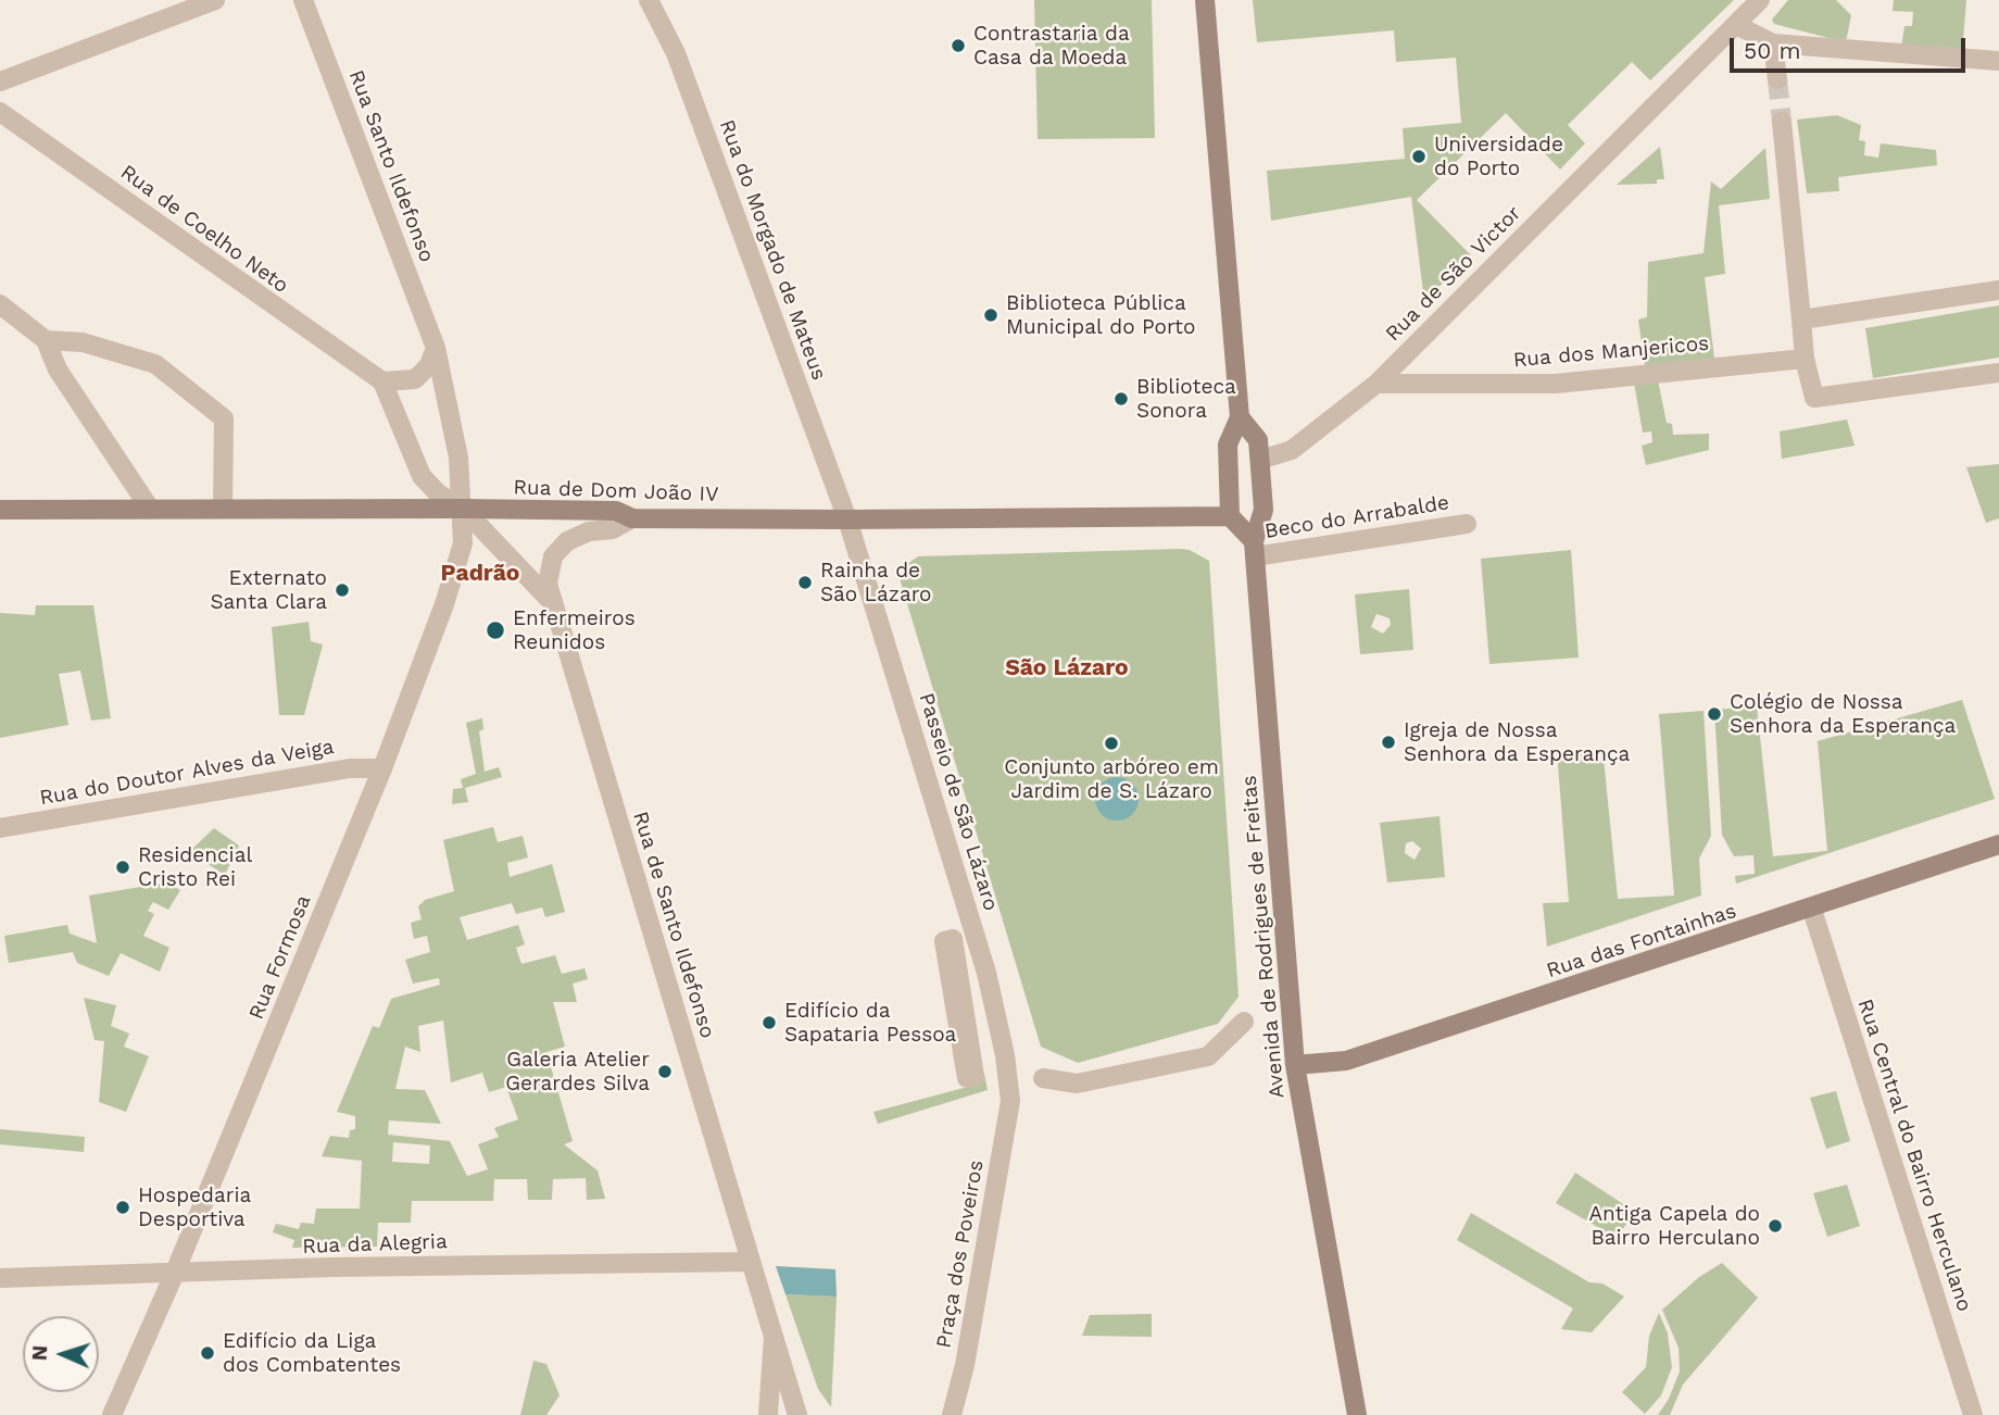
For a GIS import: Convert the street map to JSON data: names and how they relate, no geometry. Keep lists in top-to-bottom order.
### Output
{
  "streets": {
    "main road": ["Rua de Dom João IV", "Avenida de Rodrigues de Freitas", "Rua das Fontainhas"],
    "street": [
      "Rua Santo Ildefonso",
      "Rua de Coelho Neto",
      "Rua do Morgado de Mateus",
      "Rua de São Victor",
      "Rua dos Manjericos",
      "Beco do Arrabalde",
      "Rua do Doutor Alves da Veiga",
      "Passeio de São Lázaro",
      "Rua de Santo Ildefonso",
      "Rua Formosa",
      "Rua Central do Bairro Herculano",
      "Rua da Alegria",
      "Praça dos Poveiros"
    ]
  },
  "crossings": [
    ["Rua Santo Ildefonso", "Rua de Dom João IV"],
    ["Rua Santo Ildefonso", "Rua Formosa"],
    ["Rua do Morgado de Mateus", "Rua de Dom João IV"],
    ["Rua do Morgado de Mateus", "Passeio de São Lázaro"],
    ["Rua de São Victor", "Rua dos Manjericos"],
    ["Rua de São Victor", "Avenida de Rodrigues de Freitas"],
    ["Rua de Dom João IV", "Passeio de São Lázaro"],
    ["Rua de Dom João IV", "Avenida de Rodrigues de Freitas"],
    ["Rua de Dom João IV", "Rua Formosa"],
    ["Beco do Arrabalde", "Avenida de Rodrigues de Freitas"],
    ["Rua do Doutor Alves da Veiga", "Rua Formosa"],
    ["Passeio de São Lázaro", "Praça dos Poveiros"],
    ["Rua de Santo Ildefonso", "Rua da Alegria"],
    ["Avenida de Rodrigues de Freitas", "Rua das Fontainhas"],
    ["Rua das Fontainhas", "Rua Central do Bairro Herculano"],
    ["Rua Formosa", "Rua da Alegria"]
  ],
  "districts": ["Padrão", "São Lázaro"],
  "places": [
    "Contrastaria da Casa da Moeda",
    "Universidade do Porto",
    "Biblioteca Pública Municipal do Porto",
    "Biblioteca Sonora",
    "Rainha de São Lázaro",
    "Externato Santa Clara",
    "Enfermeiros Reunidos",
    "Colégio de Nossa Senhora da Esperança",
    "Igreja de Nossa Senhora da Esperança",
    "Conjunto arbóreo em Jardim de S. Lázaro",
    "Residencial Cristo Rei",
    "Edifício da Sapataria Pessoa",
    "Galeria Atelier Gerardes Silva",
    "Hospedaria Desportiva",
    "Antiga Capela do Bairro Herculano",
    "Edifício da Liga dos Combatentes"
  ],
  "scale_bar": "50 m",
  "north": "left"
}
